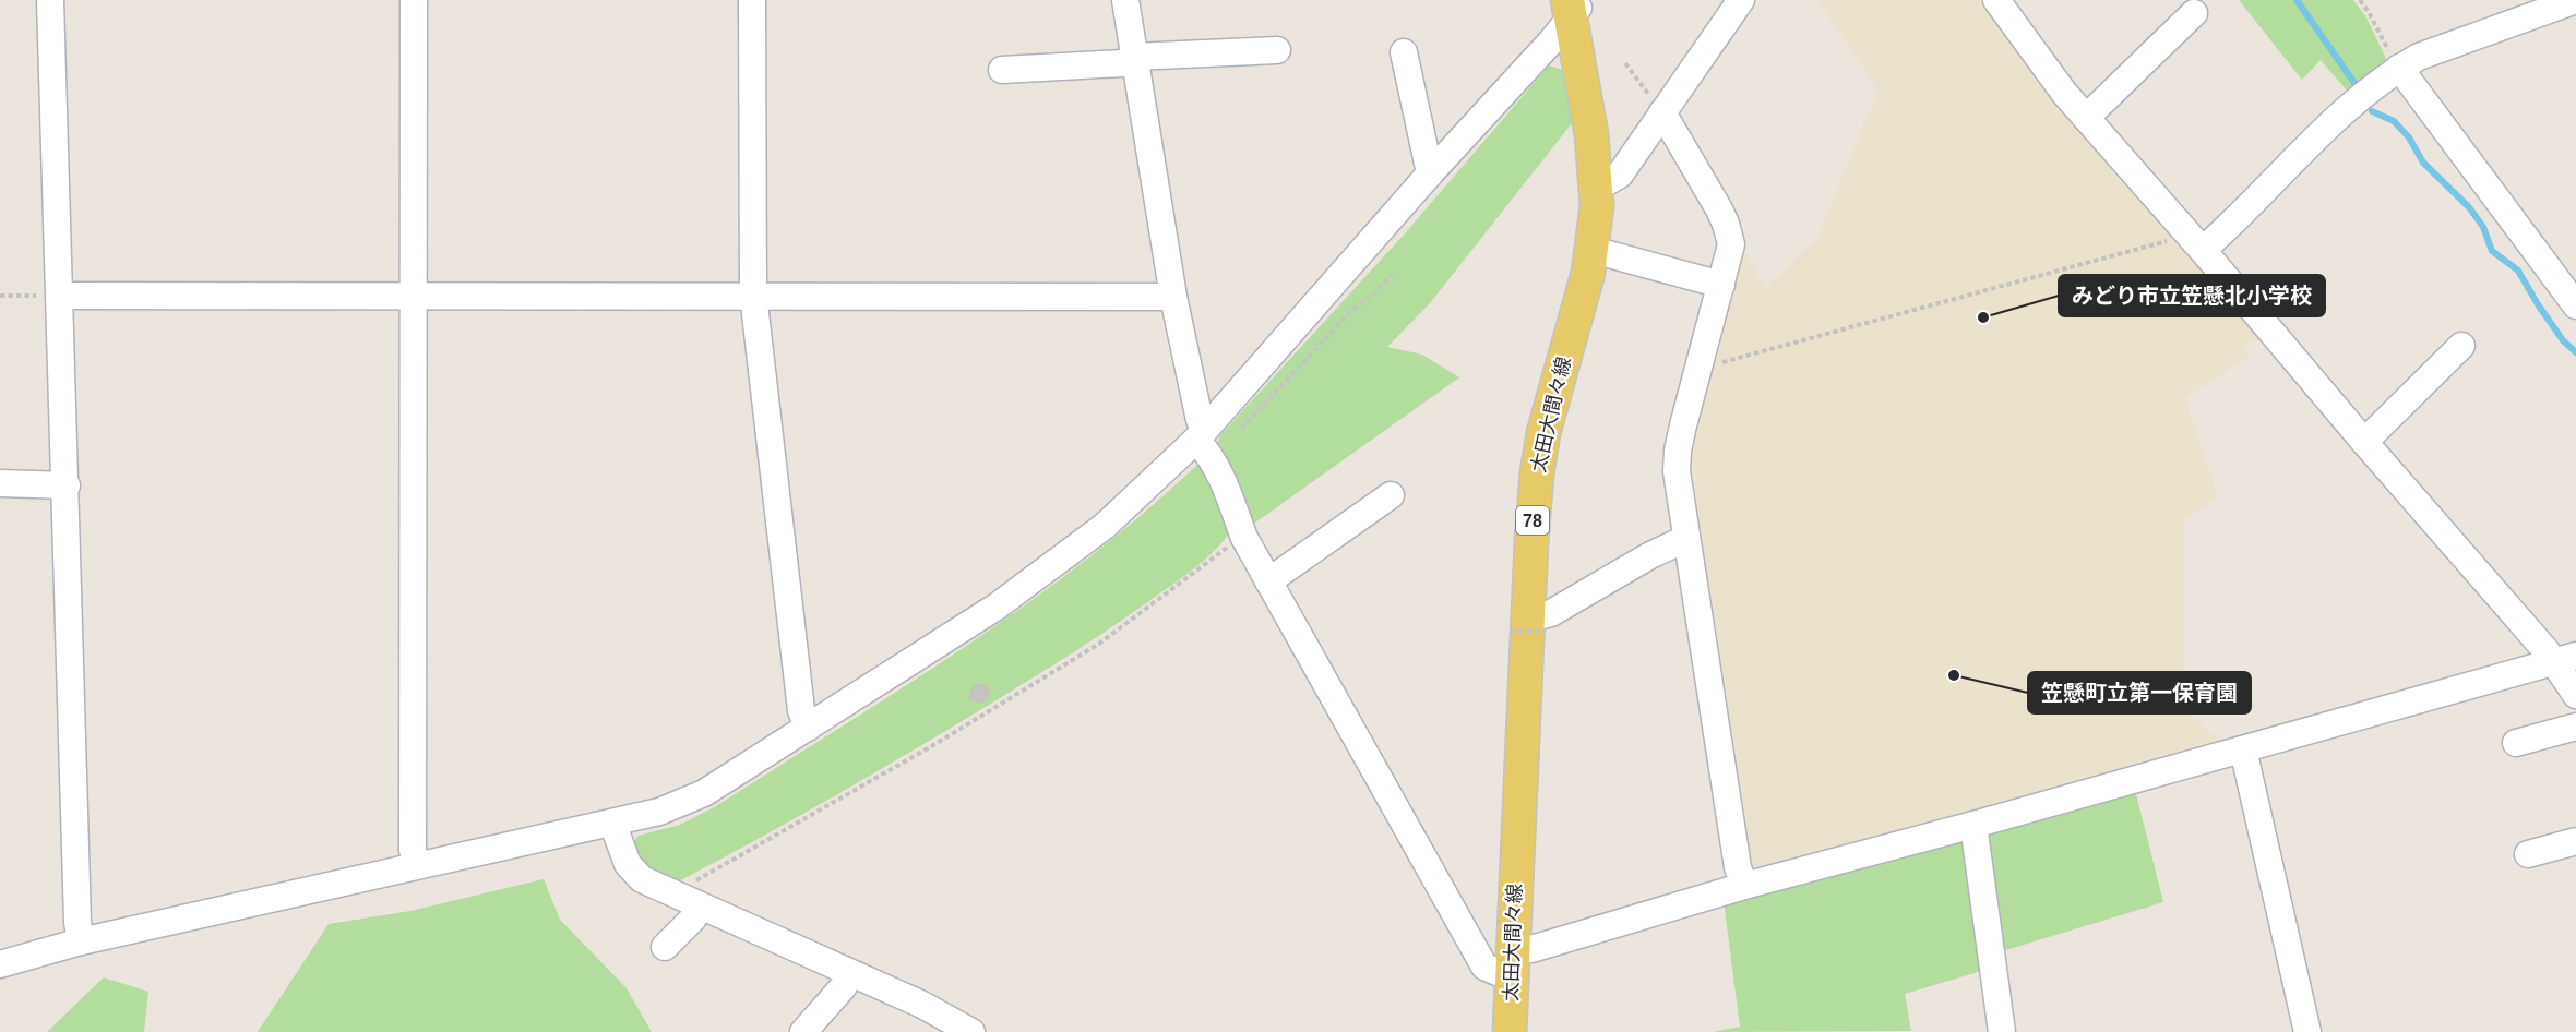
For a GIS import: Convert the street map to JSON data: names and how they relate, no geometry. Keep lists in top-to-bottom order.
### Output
{
  "streets": {
    "main road": ["太田大間々線", "78"]
  },
  "places": ["みどり市立笠懸北小学校", "笠懸町立第一保育園"]
}
